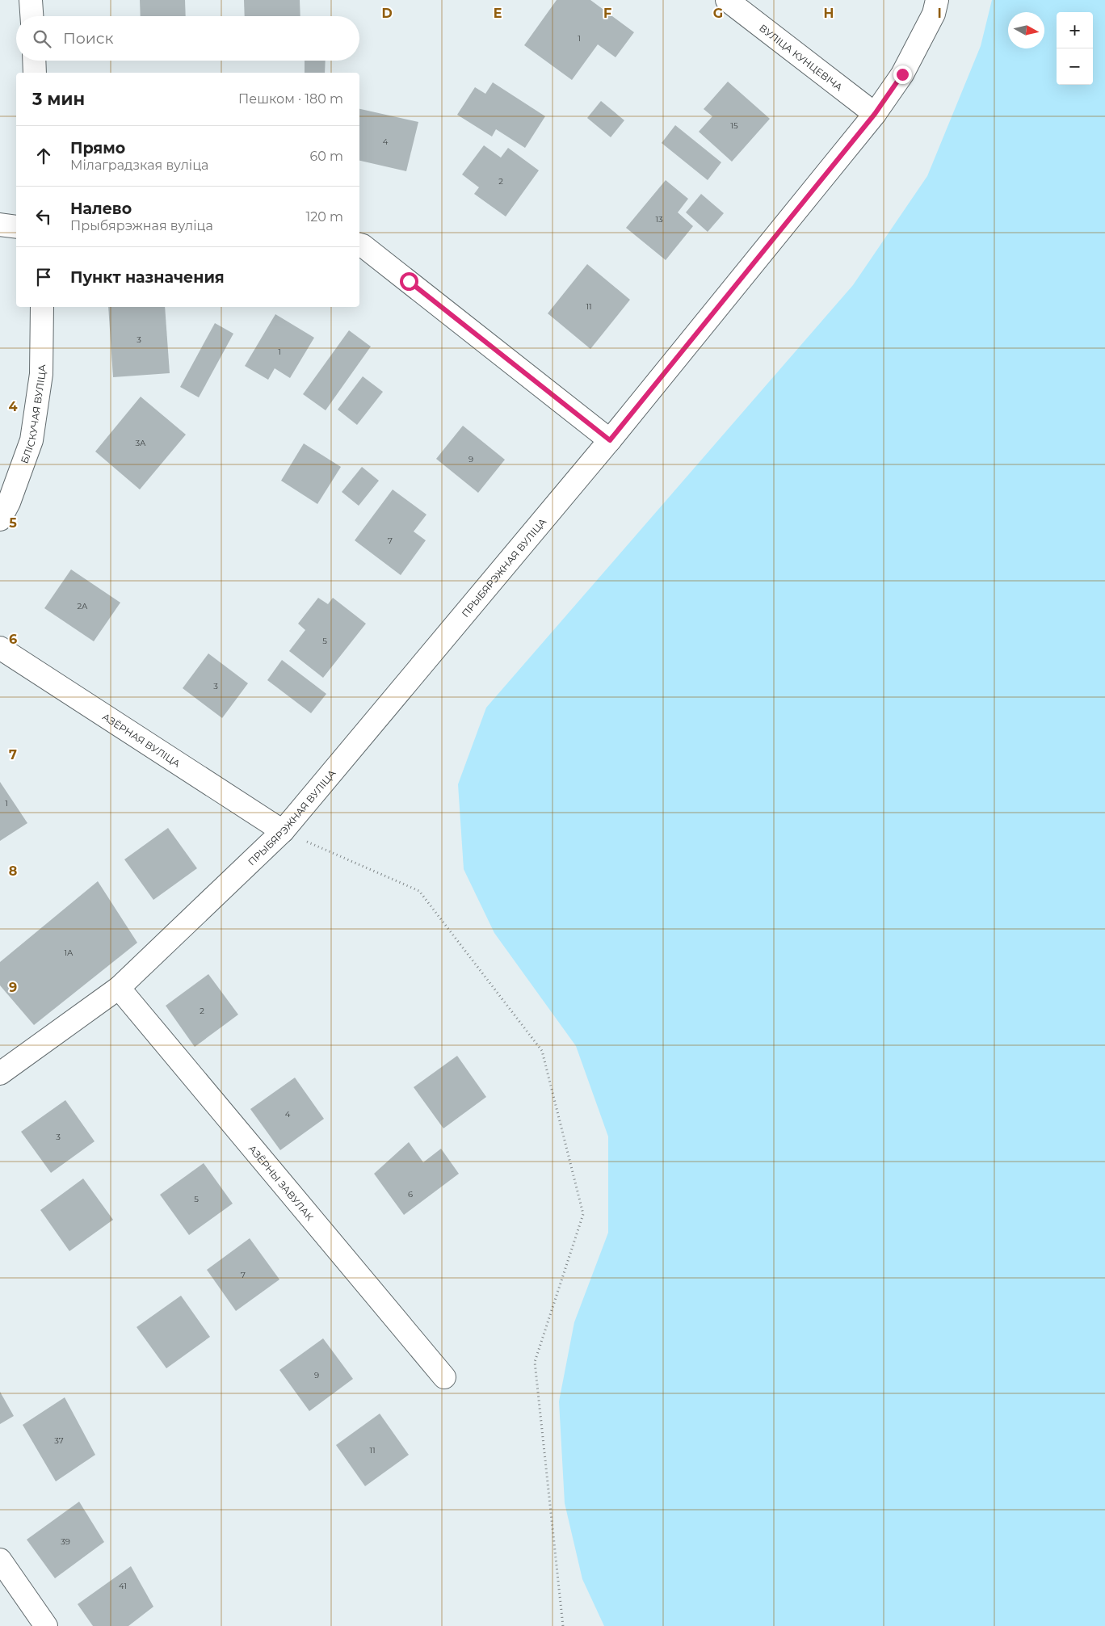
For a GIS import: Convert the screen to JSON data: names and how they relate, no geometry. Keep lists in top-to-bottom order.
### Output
{
  "streets": {
    "street": [
      "ВУЛІЦА КУНЦЕВІЧА",
      "БЛІСКУЧАЯ ВУЛІЦА",
      "ПРЫБЯРЭЖНАЯ ВУЛІЦА",
      "АЗЁРНАЯ ВУЛІЦА",
      "АЗЁРНЫ ЗАВУЛАК"
    ]
  },
  "crossings": [
    ["ВУЛІЦА КУНЦЕВІЧА", "ПРЫБЯРЭЖНАЯ ВУЛІЦА"],
    ["ПРЫБЯРЭЖНАЯ ВУЛІЦА", "АЗЁРНАЯ ВУЛІЦА"],
    ["ПРЫБЯРЭЖНАЯ ВУЛІЦА", "АЗЁРНЫ ЗАВУЛАК"]
  ],
  "house_numbers": [
    "1",
    "15",
    "4",
    "2",
    "13",
    "11",
    "3",
    "1",
    "3А",
    "9",
    "7",
    "2А",
    "5",
    "3",
    "1",
    "1А",
    "2",
    "4",
    "3",
    "6",
    "5",
    "7",
    "9",
    "37",
    "11",
    "39",
    "41"
  ],
  "north": "right",
  "page": {
    "map_buttons": ["+", "−"],
    "search": "Поиск",
    "heading": ["3 мин", "Пешком · 180 m"],
    "list": [
      ["Прямо", "Мілаградзкая вуліца", "60 m"],
      ["Налево", "Прыбярэжная вуліца", "120 m"],
      "Пункт назначения"
    ]
  },
  "grid": {
    "columns": [
      "D",
      "E",
      "F",
      "G",
      "H",
      "I"
    ],
    "rows": [
      "4",
      "5",
      "6",
      "7",
      "8",
      "9"
    ]
  }
}
